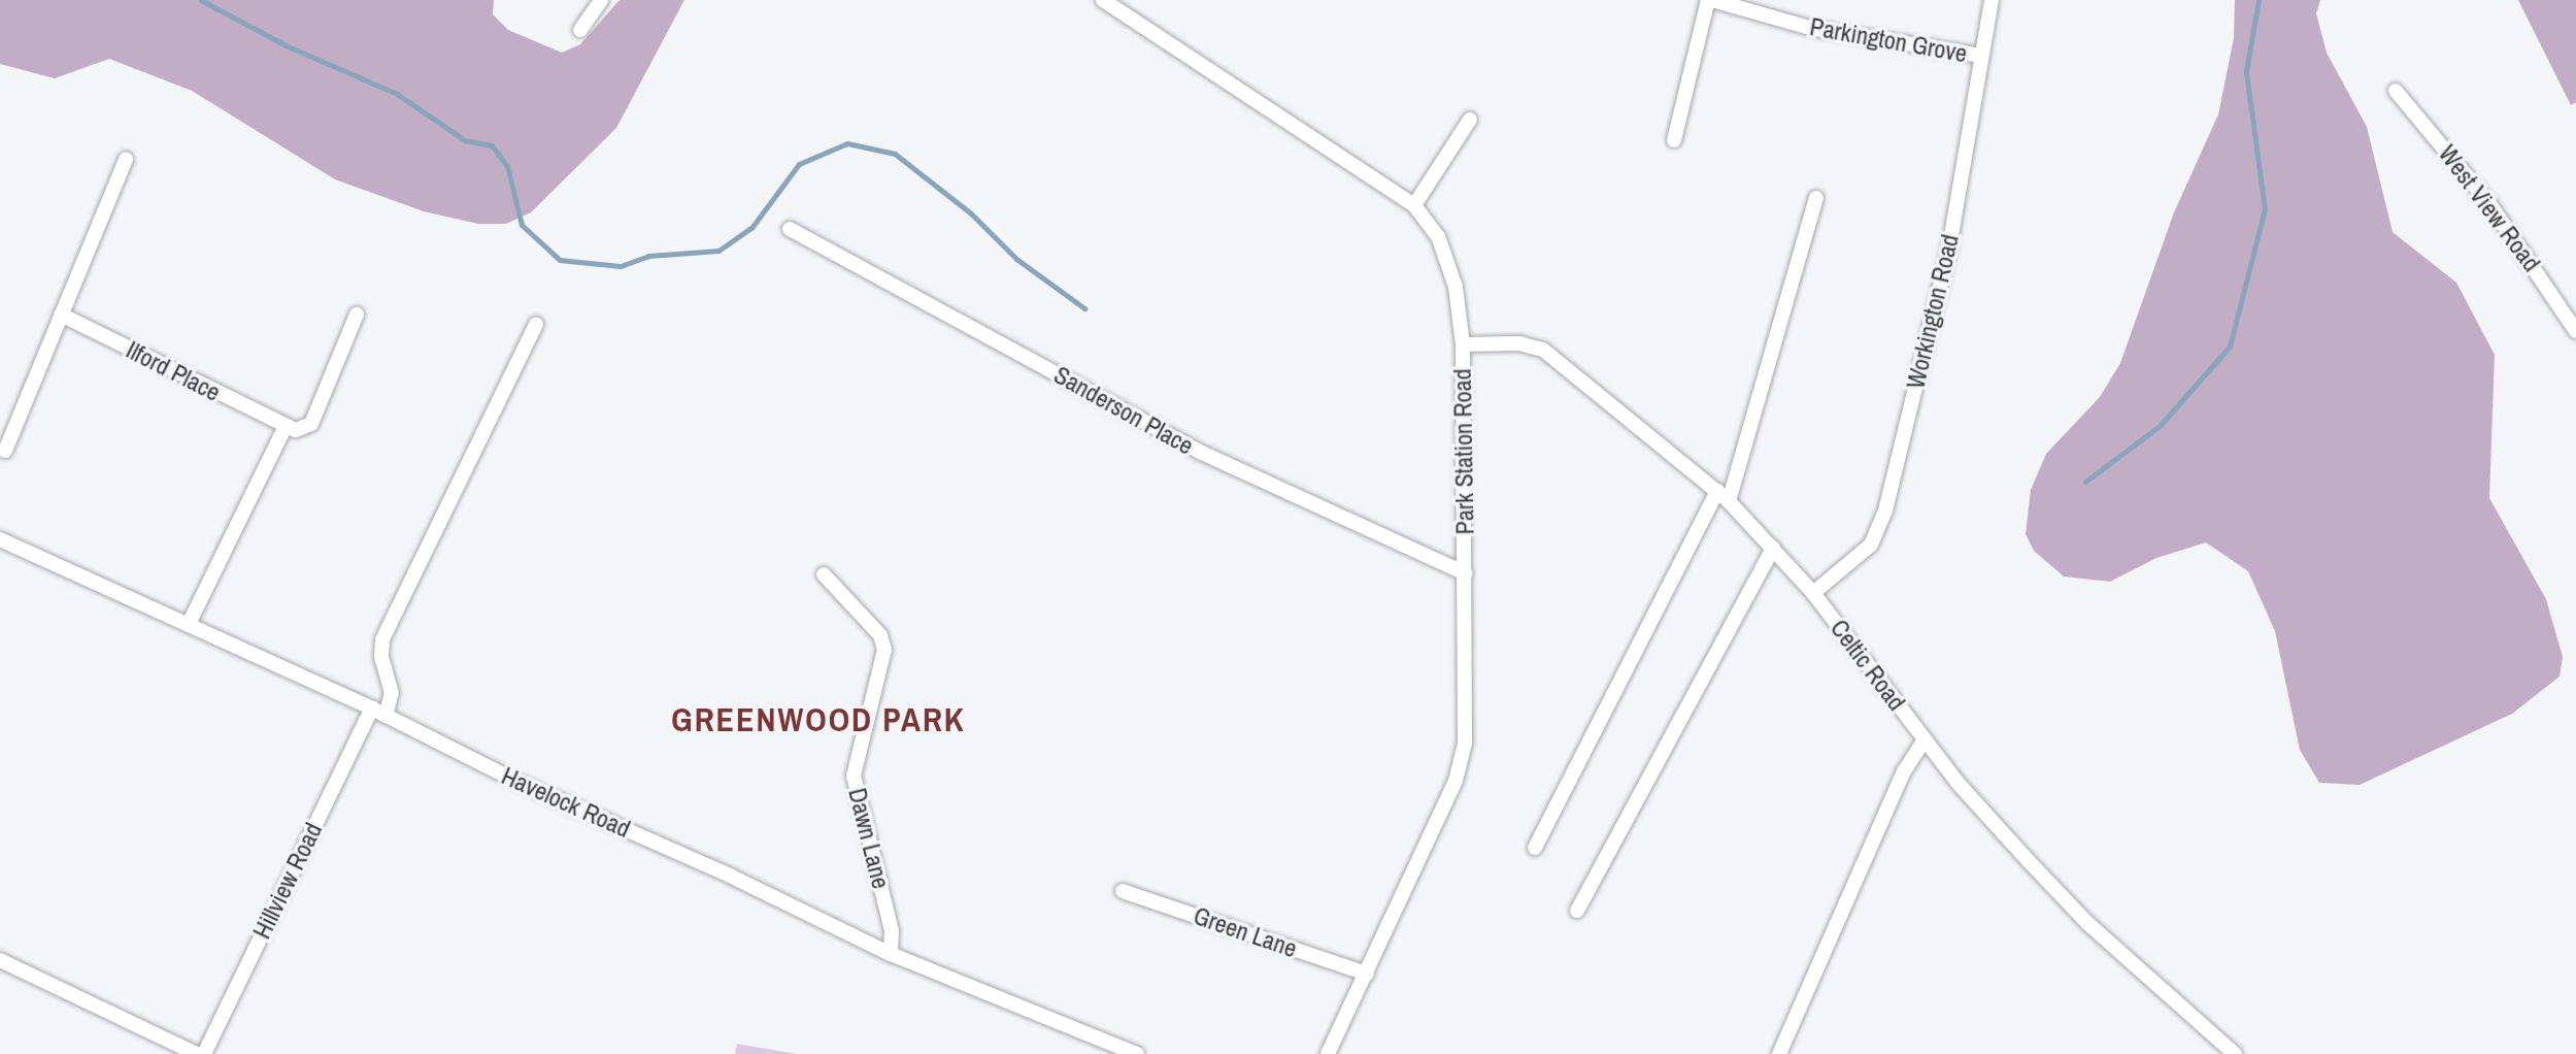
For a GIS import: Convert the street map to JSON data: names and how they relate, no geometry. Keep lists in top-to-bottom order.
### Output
{
  "streets": {
    "street": [
      "Parkington Grove",
      "West View Road",
      "Workington Road",
      "Ilford Place",
      "Sanderson Place",
      "Park Station Road",
      "Celtic Road",
      "Havelock Road",
      "Dawn Lane",
      "Hillview Road",
      "Green Lane"
    ]
  },
  "crossings": [
    ["Parkington Grove", "Workington Road"],
    ["Workington Road", "Celtic Road"],
    ["Sanderson Place", "Park Station Road"],
    ["Park Station Road", "Celtic Road"],
    ["Park Station Road", "Green Lane"],
    ["Havelock Road", "Dawn Lane"],
    ["Havelock Road", "Hillview Road"]
  ],
  "districts": ["GREENWOOD PARK"]
}
